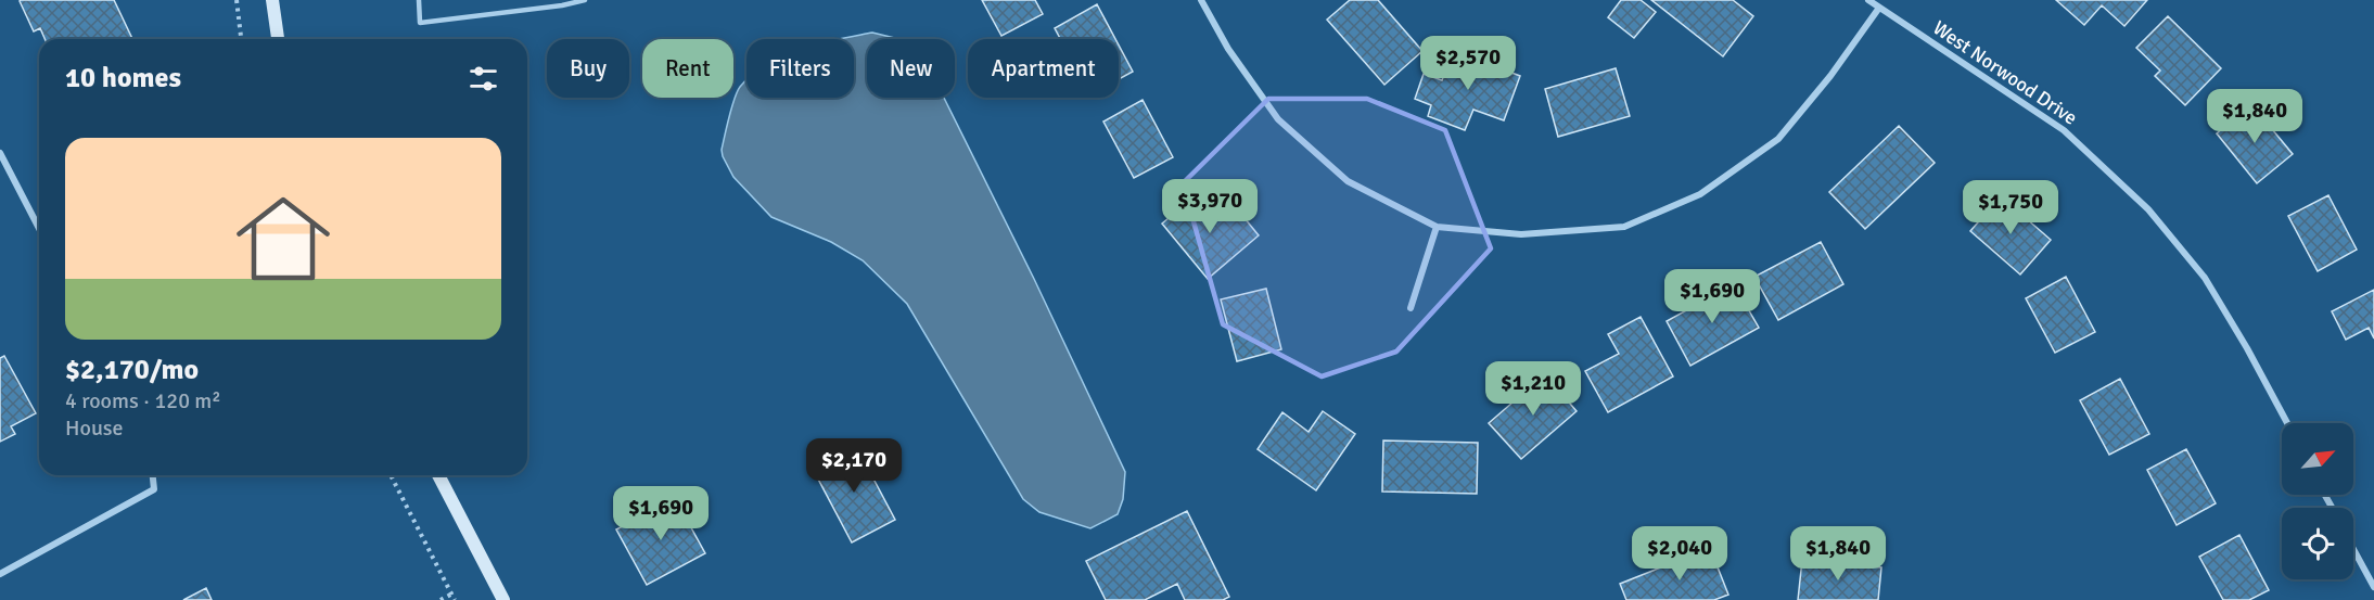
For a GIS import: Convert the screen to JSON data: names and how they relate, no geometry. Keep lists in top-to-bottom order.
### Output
{
  "streets": {
    "street": ["West Norwood Drive"]
  },
  "north": "top right",
  "page": {
    "price": [
      "$2,570",
      "$1,840",
      "$3,970",
      "$1,750",
      "$1,690",
      "$1,210",
      "$2,170",
      "$1,690",
      "$2,040",
      "$1,840"
    ],
    "chip": [
      "Buy",
      "Rent",
      "Filters",
      "New",
      "Apartment"
    ],
    "heading": "10 homes",
    "list": [
      {
        "name": "$2,170/mo",
        "note": "4 rooms · 120 m² · House"
      }
    ]
  }
}
